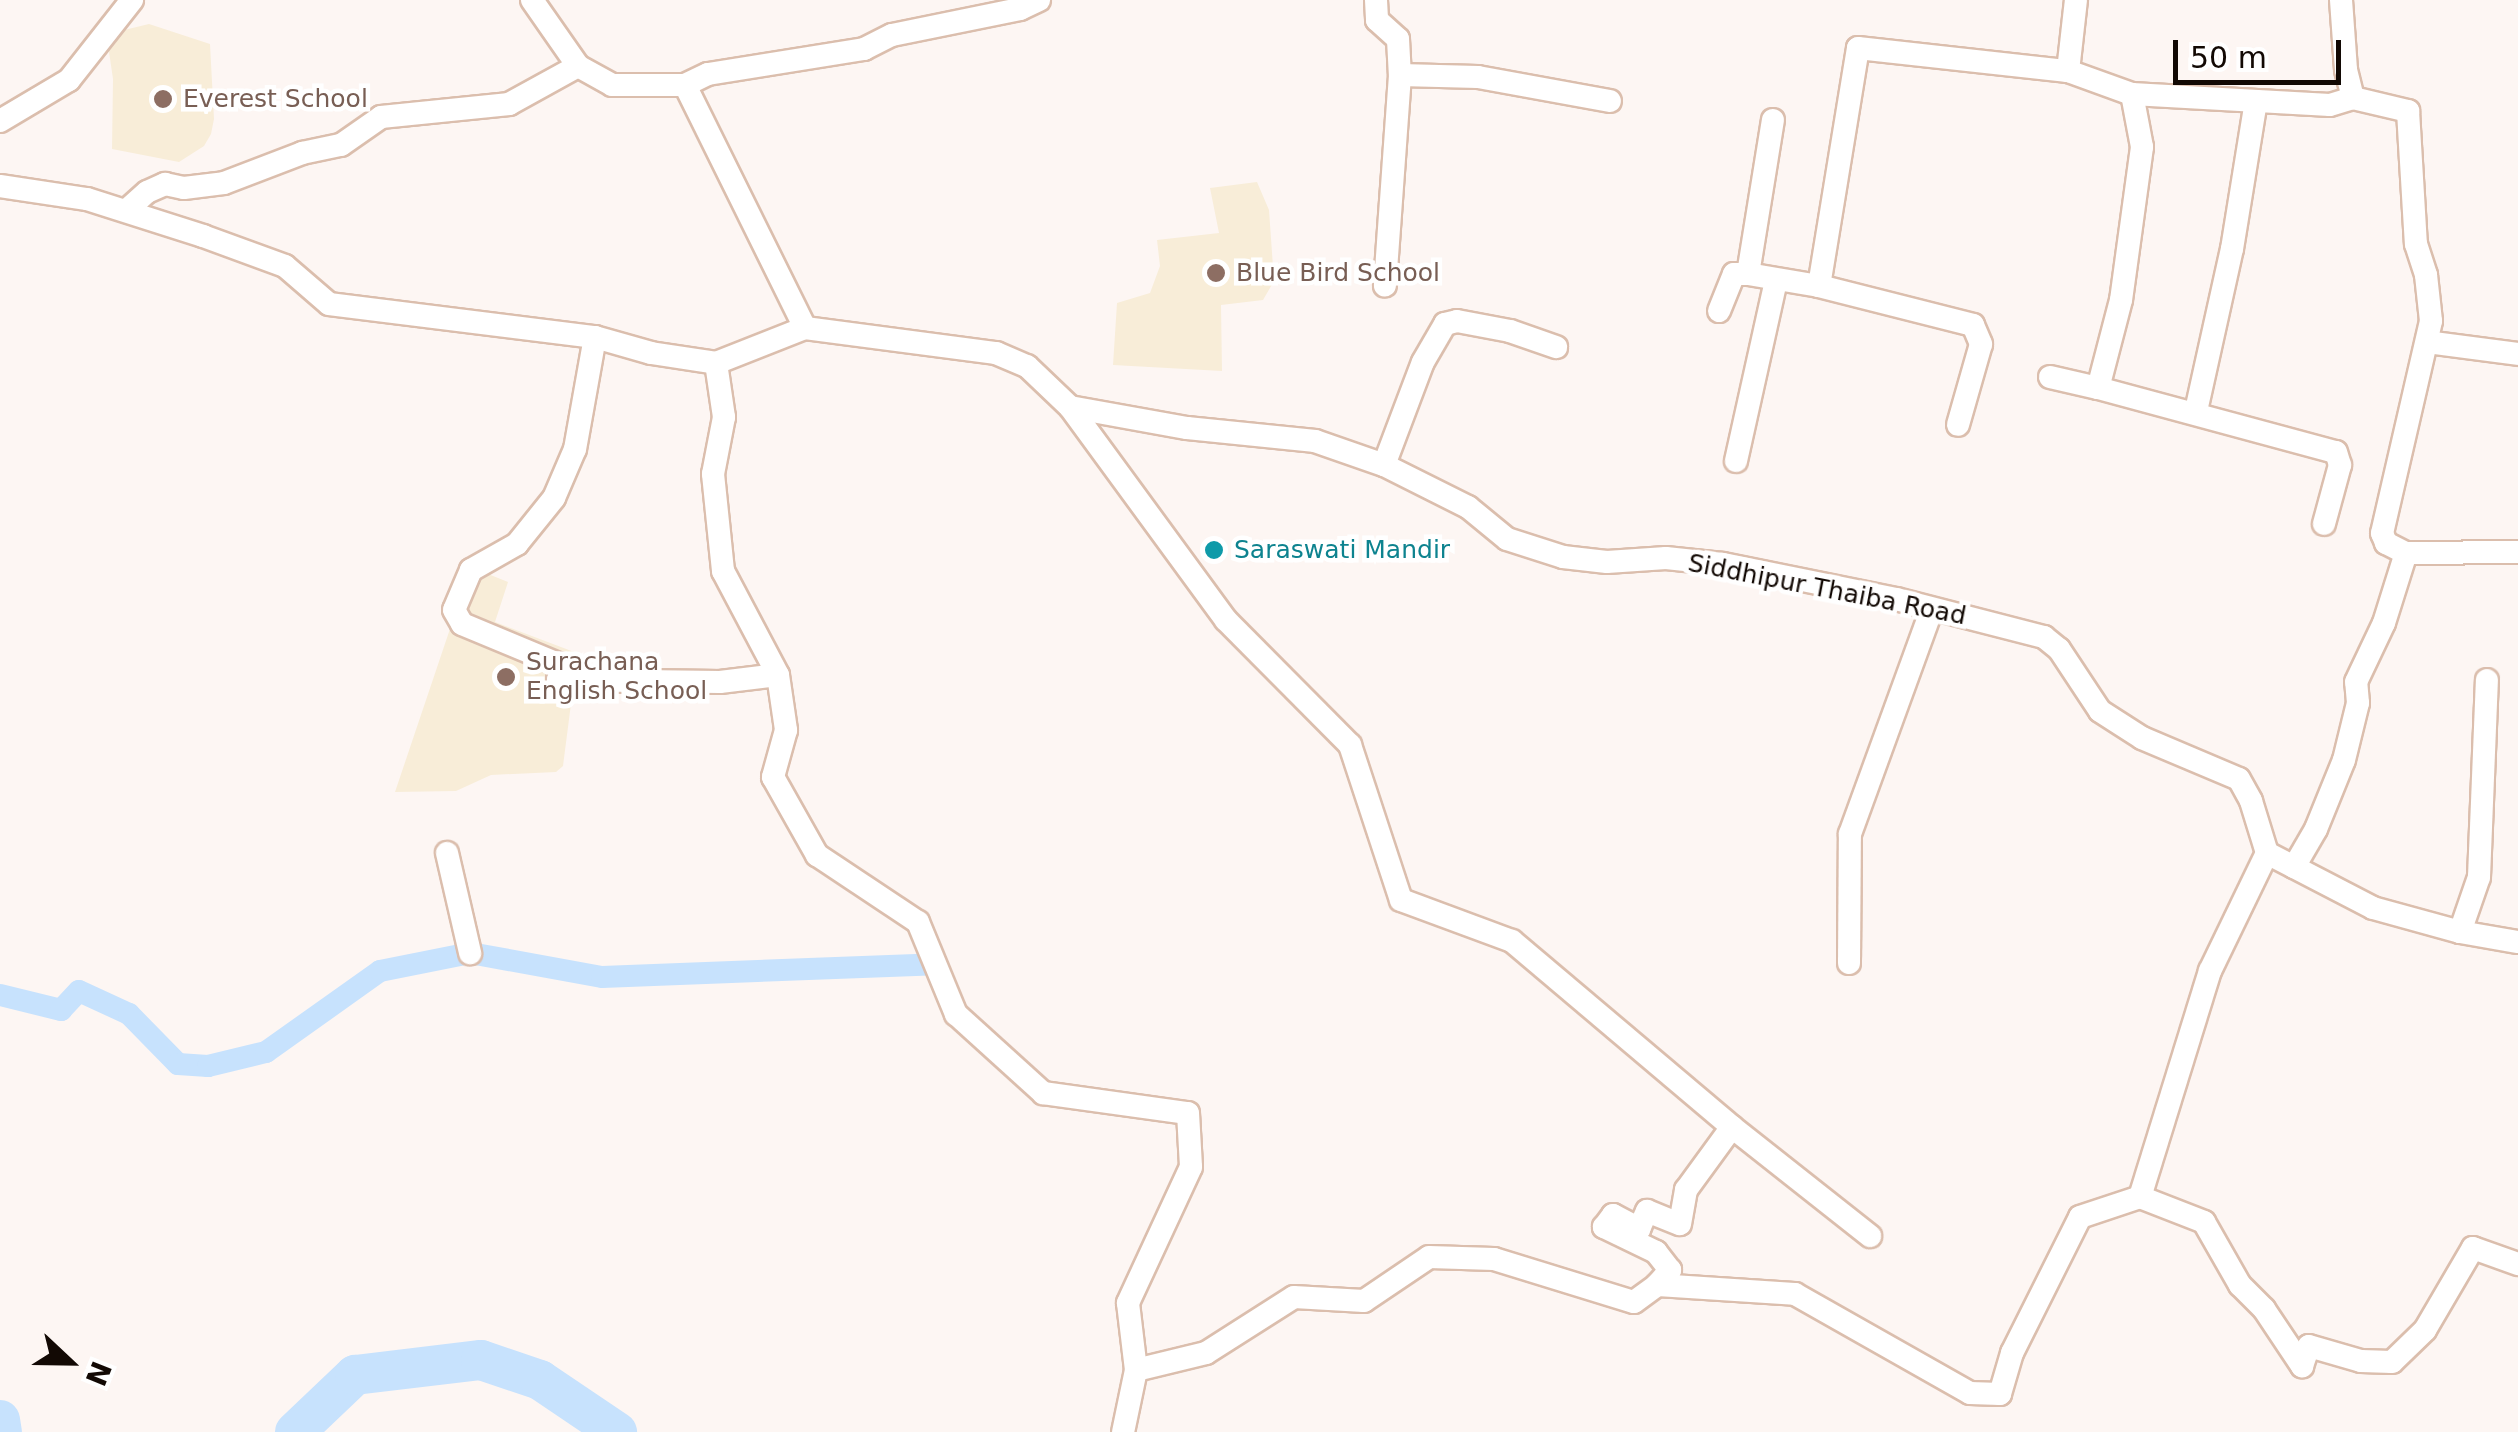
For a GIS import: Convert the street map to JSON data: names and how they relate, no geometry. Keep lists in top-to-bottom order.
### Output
{
  "streets": {
    "street": ["Siddhipur Thaiba Road"]
  },
  "places": [
    "Everest School",
    "Blue Bird School",
    "Saraswati Mandir",
    "Surachana English School"
  ],
  "scale_bar": "50 m",
  "north": "right"
}
